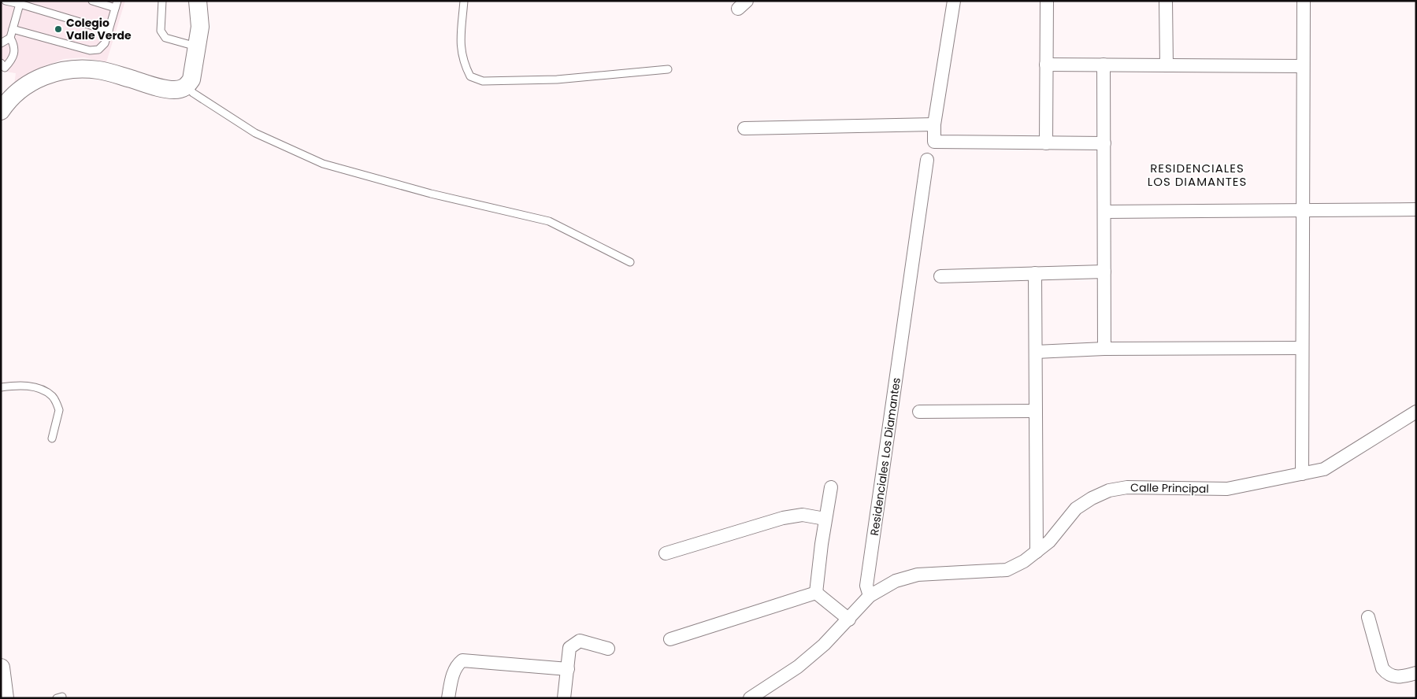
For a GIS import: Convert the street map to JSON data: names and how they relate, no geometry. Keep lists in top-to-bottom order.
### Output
{
  "streets": {
    "street": ["Residenciales Los Diamantes", "Calle Principal"]
  },
  "crossings": [
    ["Residenciales Los Diamantes", "Calle Principal"]
  ],
  "districts": ["RESIDENCIALES LOS DIAMANTES"],
  "places": ["Colegio Valle Verde"]
}
